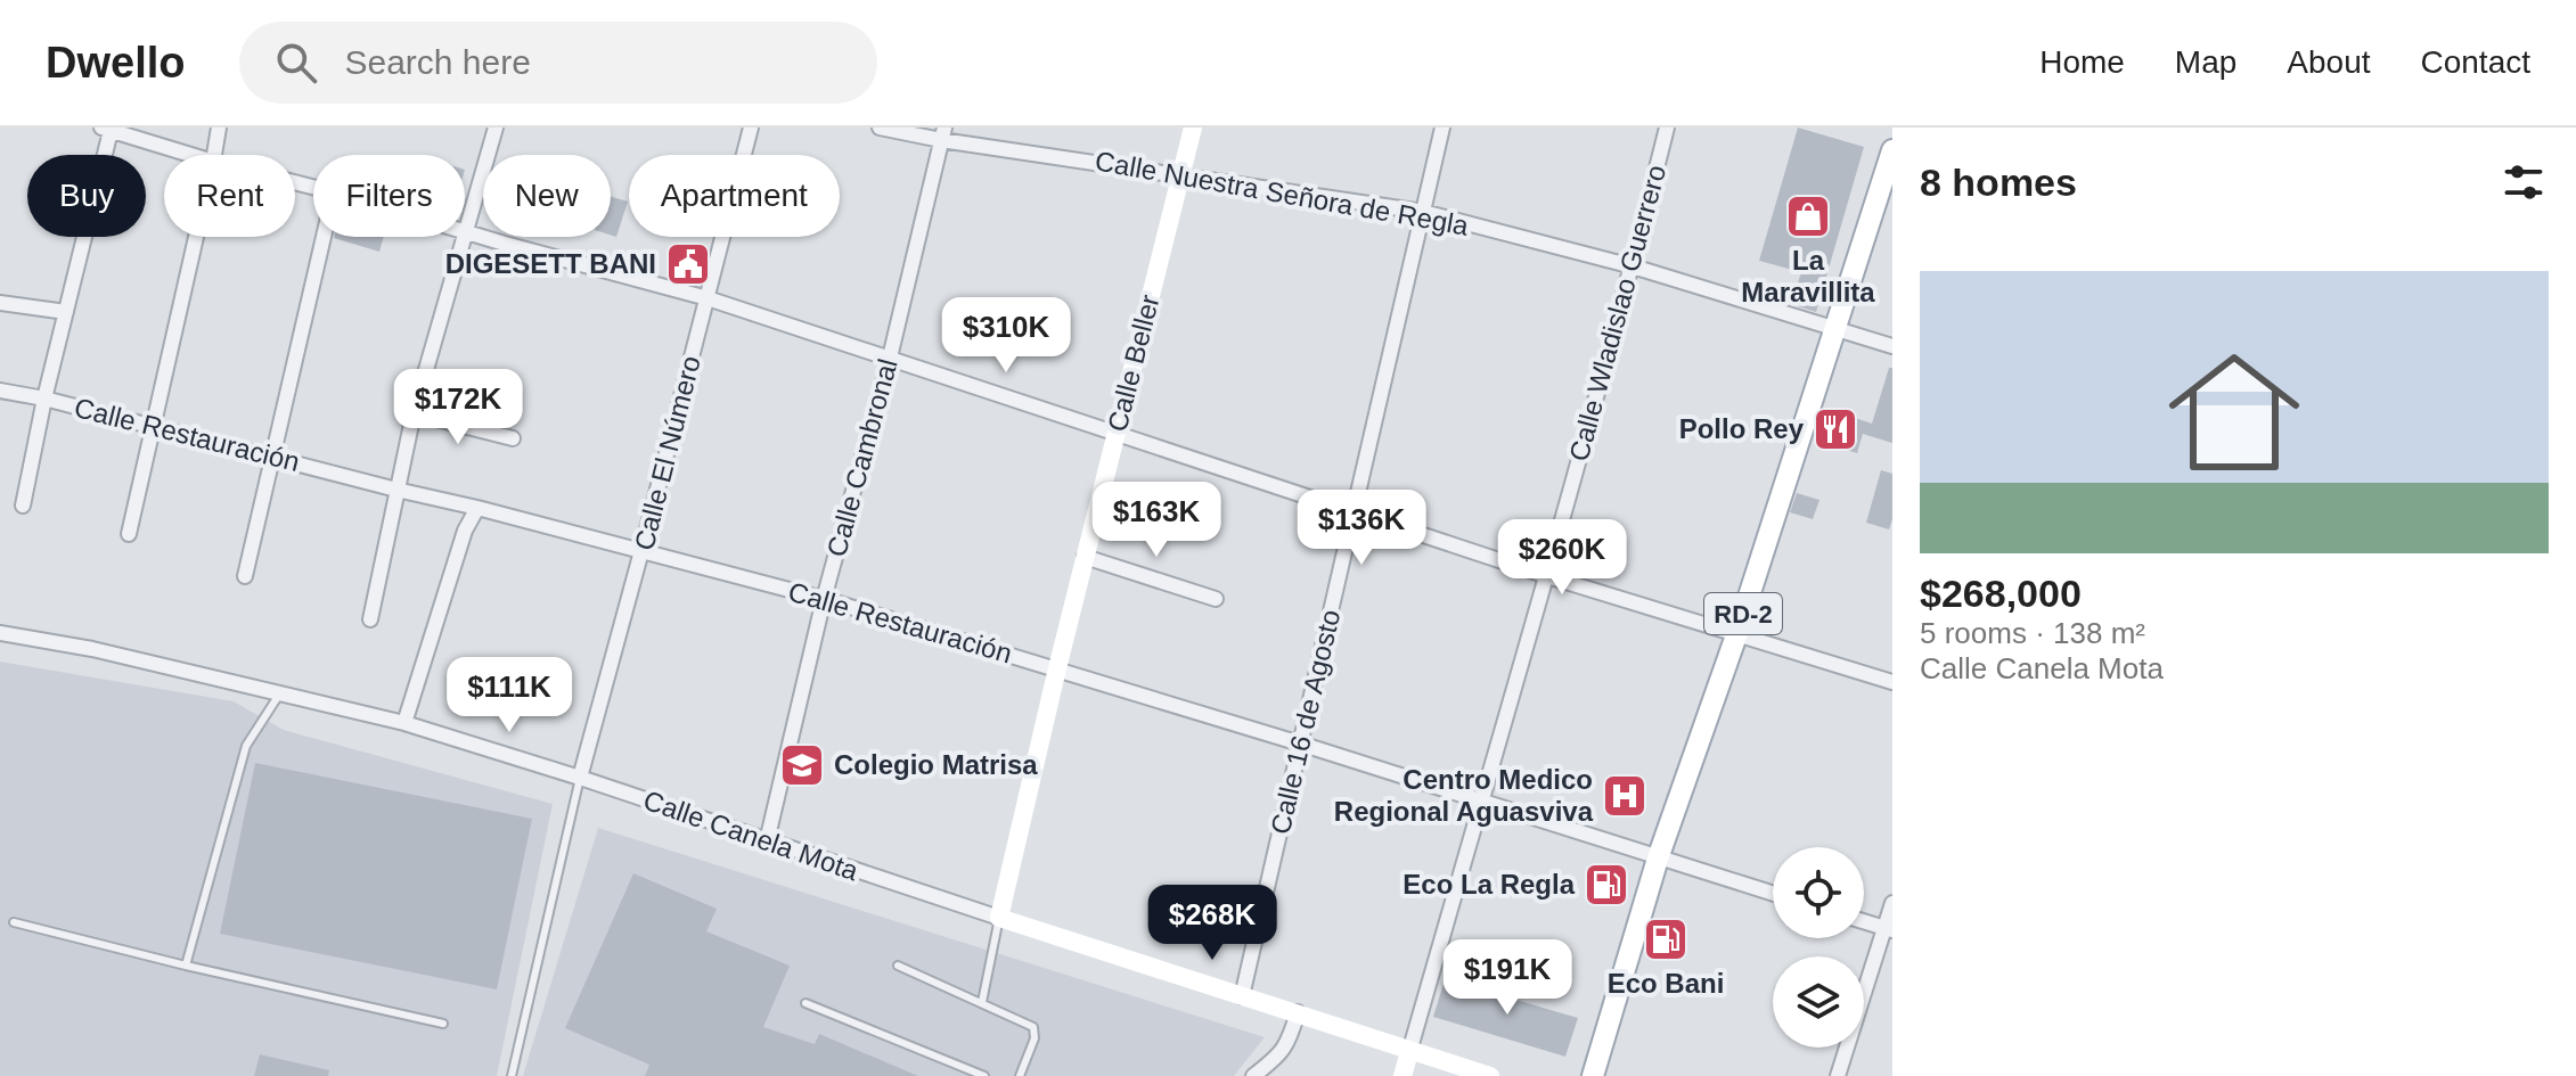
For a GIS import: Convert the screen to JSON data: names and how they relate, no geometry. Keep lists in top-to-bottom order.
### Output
{
  "streets": {
    "main road": [
      "Calle Wladislao Guerrero",
      "Calle Beller",
      "RD-2",
      "Calle Canela Mota"
    ],
    "street": [
      "Calle Nuestra Señora de Regla",
      "Calle Restauración",
      "Calle El Número",
      "Calle Cambronal",
      "Calle 16 de Agosto"
    ]
  },
  "crossings": [
    ["Calle Nuestra Señora de Regla", "Calle Wladislao Guerrero"],
    ["Calle Nuestra Señora de Regla", "Calle Beller"],
    ["Calle Nuestra Señora de Regla", "Calle Cambronal"],
    ["Calle Nuestra Señora de Regla", "RD-2"],
    ["Calle Nuestra Señora de Regla", "Calle 16 de Agosto"],
    ["Calle Wladislao Guerrero", "Calle Restauración"],
    ["Calle Wladislao Guerrero", "Calle Canela Mota"],
    ["Calle Beller", "Calle Restauración"],
    ["Calle Beller", "Calle Canela Mota"],
    ["Calle Restauración", "Calle El Número"],
    ["Calle Restauración", "Calle Cambronal"],
    ["Calle Restauración", "RD-2"],
    ["Calle Restauración", "Calle 16 de Agosto"],
    ["Calle El Número", "Calle Canela Mota"],
    ["Calle Cambronal", "Calle Canela Mota"],
    ["Calle 16 de Agosto", "Calle Canela Mota"]
  ],
  "places": {
    "shop": ["La Maravillita"],
    "public building": ["DIGESETT BANI"],
    "restaurant": ["Pollo Rey"],
    "school or university": ["Colegio Matrisa"],
    "hospital": ["Centro Medico Regional Aguasviva"],
    "fuel station": ["Eco La Regla", "Eco Bani"]
  },
  "page": {
    "header": "Dwello",
    "search": "Search here",
    "nav": [
      "Home",
      "Map",
      "About",
      "Contact"
    ],
    "heading": "8 homes",
    "chip": [
      "Buy",
      "Rent",
      "Filters",
      "New",
      "Apartment"
    ],
    "list": [
      {
        "name": "$268,000",
        "note": "5 rooms · 138 m² · Calle Canela Mota"
      }
    ],
    "price": [
      "$310K",
      "$172K",
      "$163K",
      "$136K",
      "$260K",
      "$111K",
      "$268K",
      "$191K"
    ]
  }
}
